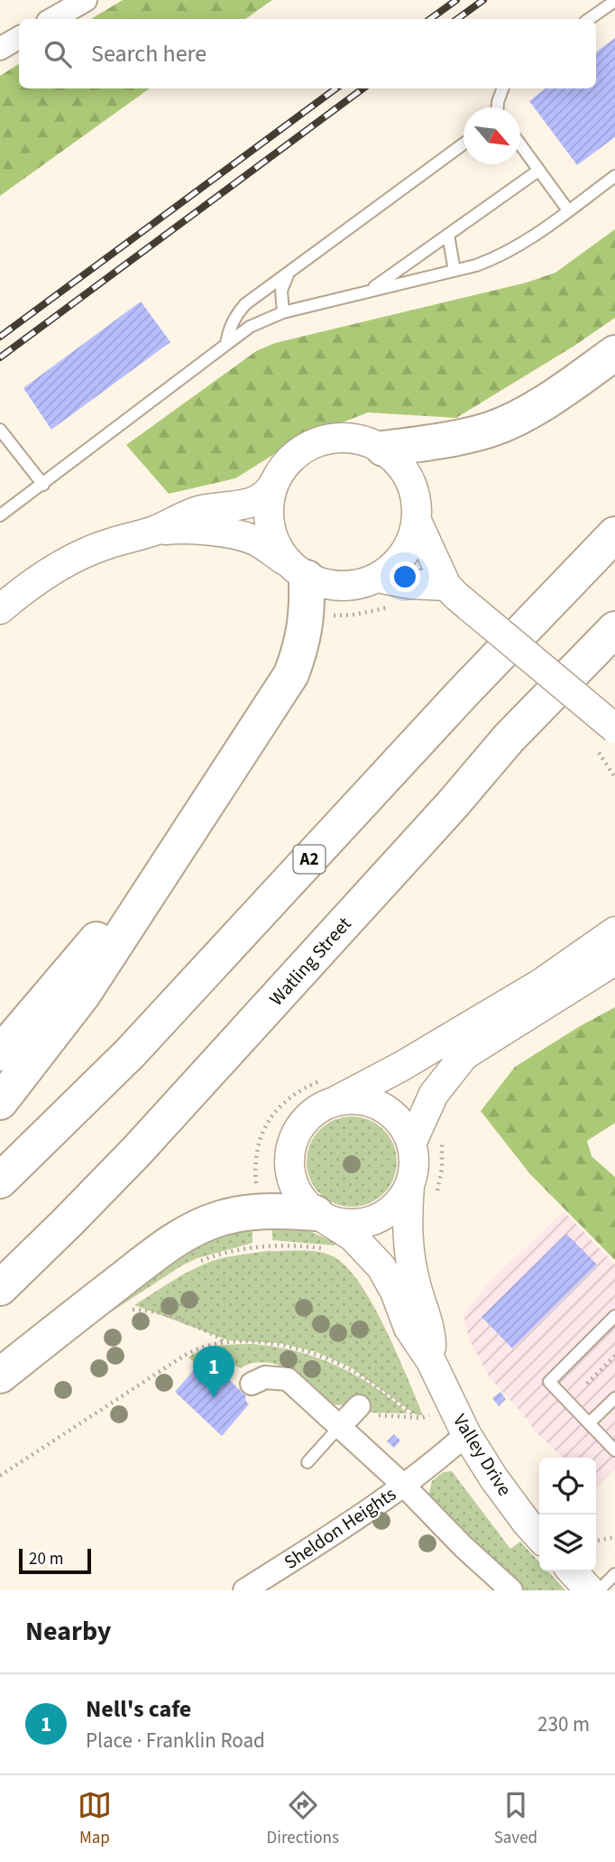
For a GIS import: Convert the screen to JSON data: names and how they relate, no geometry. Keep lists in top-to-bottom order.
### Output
{
  "streets": {
    "highway": ["A2", "Watling Street"],
    "street": ["Valley Drive", "Sheldon Heights"]
  },
  "crossings": [
    ["Valley Drive", "Sheldon Heights"]
  ],
  "scale_bar": "20 m",
  "north": "bottom right",
  "page": {
    "search": "Search here",
    "pins": "1",
    "scale": "20 m",
    "heading": "Nearby",
    "list": [
      {
        "mark": "1",
        "name": "Nell's cafe",
        "note": "Place · Franklin Road",
        "value": "230 m"
      }
    ],
    "nav": ["Map", "Directions", "Saved"]
  }
}
